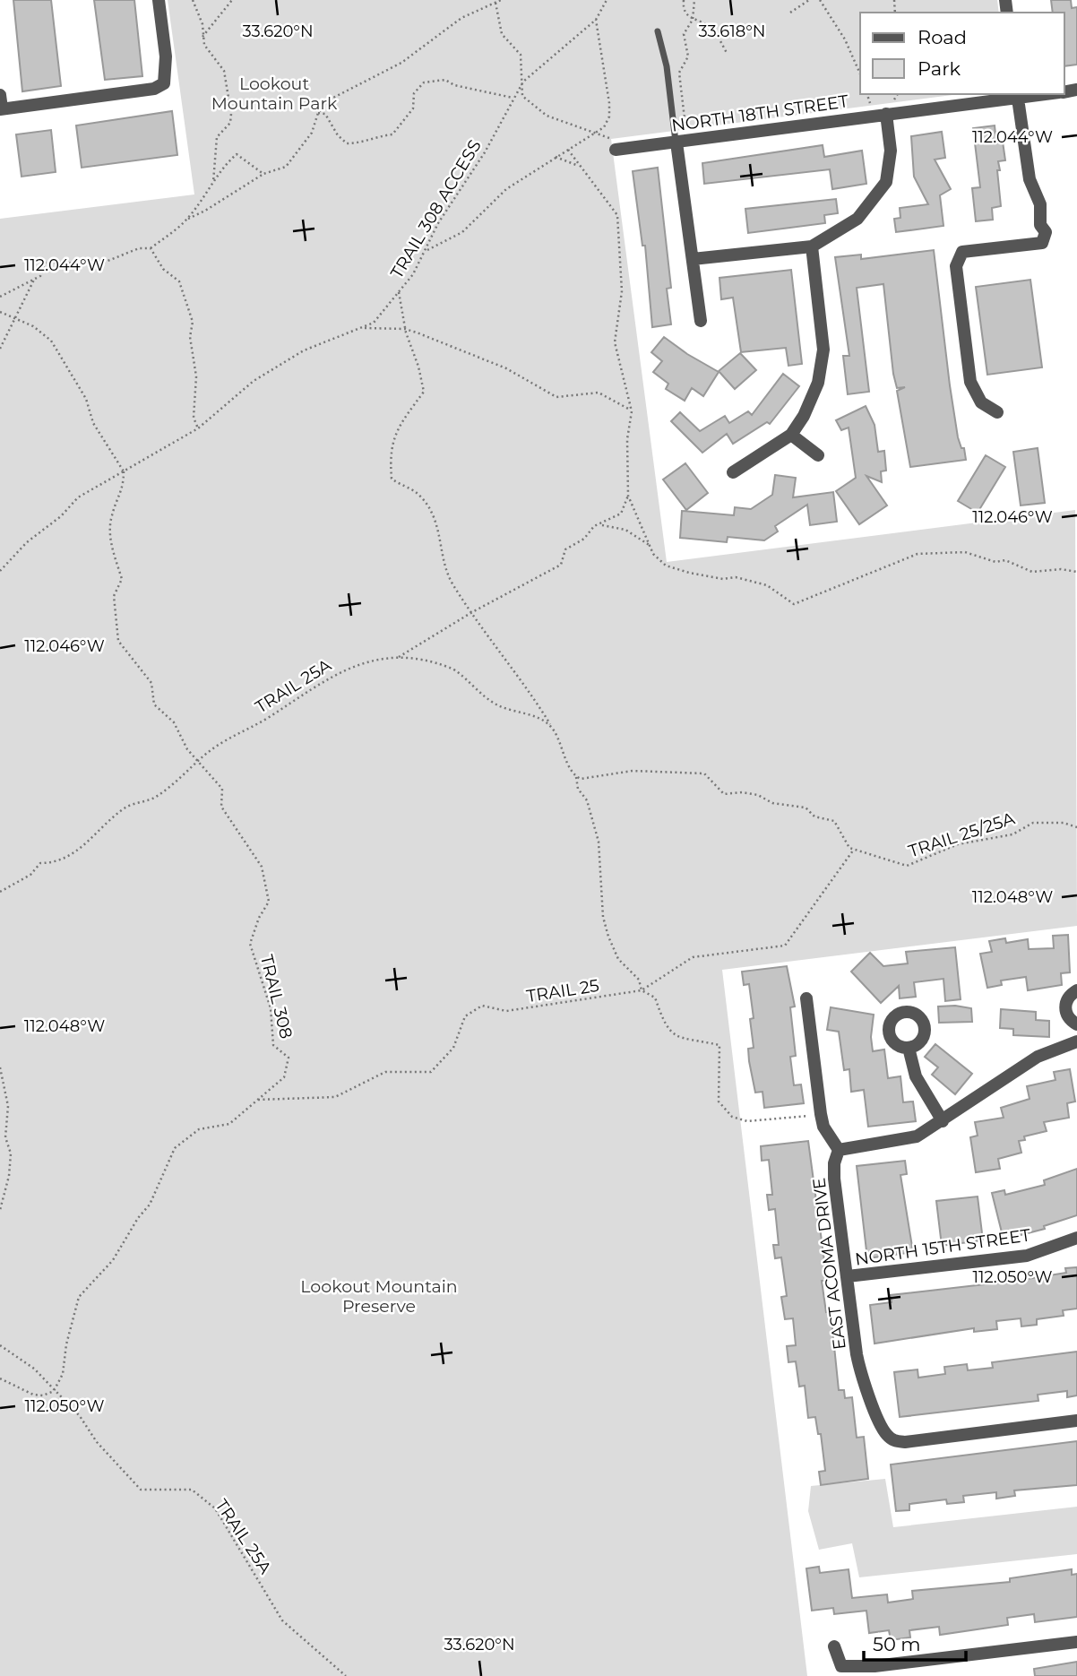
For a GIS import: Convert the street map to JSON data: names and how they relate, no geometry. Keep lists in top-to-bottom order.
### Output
{
  "streets": {
    "street": ["NORTH 18TH STREET", "NORTH 15TH STREET", "EAST ACOMA DRIVE"],
    "path": [
      "TRAIL 308 ACCESS",
      "TRAIL 25A",
      "TRAIL 25/25A",
      "TRAIL 25",
      "TRAIL 308"
    ]
  },
  "crossings": [
    ["TRAIL 308 ACCESS", "TRAIL 308"],
    ["TRAIL 25A", "TRAIL 308"],
    ["TRAIL 25/25A", "TRAIL 25"],
    ["TRAIL 25", "TRAIL 308"],
    ["NORTH 15TH STREET", "EAST ACOMA DRIVE"]
  ],
  "parks": ["Lookout Mountain Park", "Lookout Mountain Preserve"],
  "legend": ["Road", "Park"],
  "scale_bar": "50 m",
  "coordinates": [
    "33.620°N",
    "33.618°N",
    "112.044°W",
    "112.046°W",
    "112.048°W",
    "112.050°W"
  ]
}
